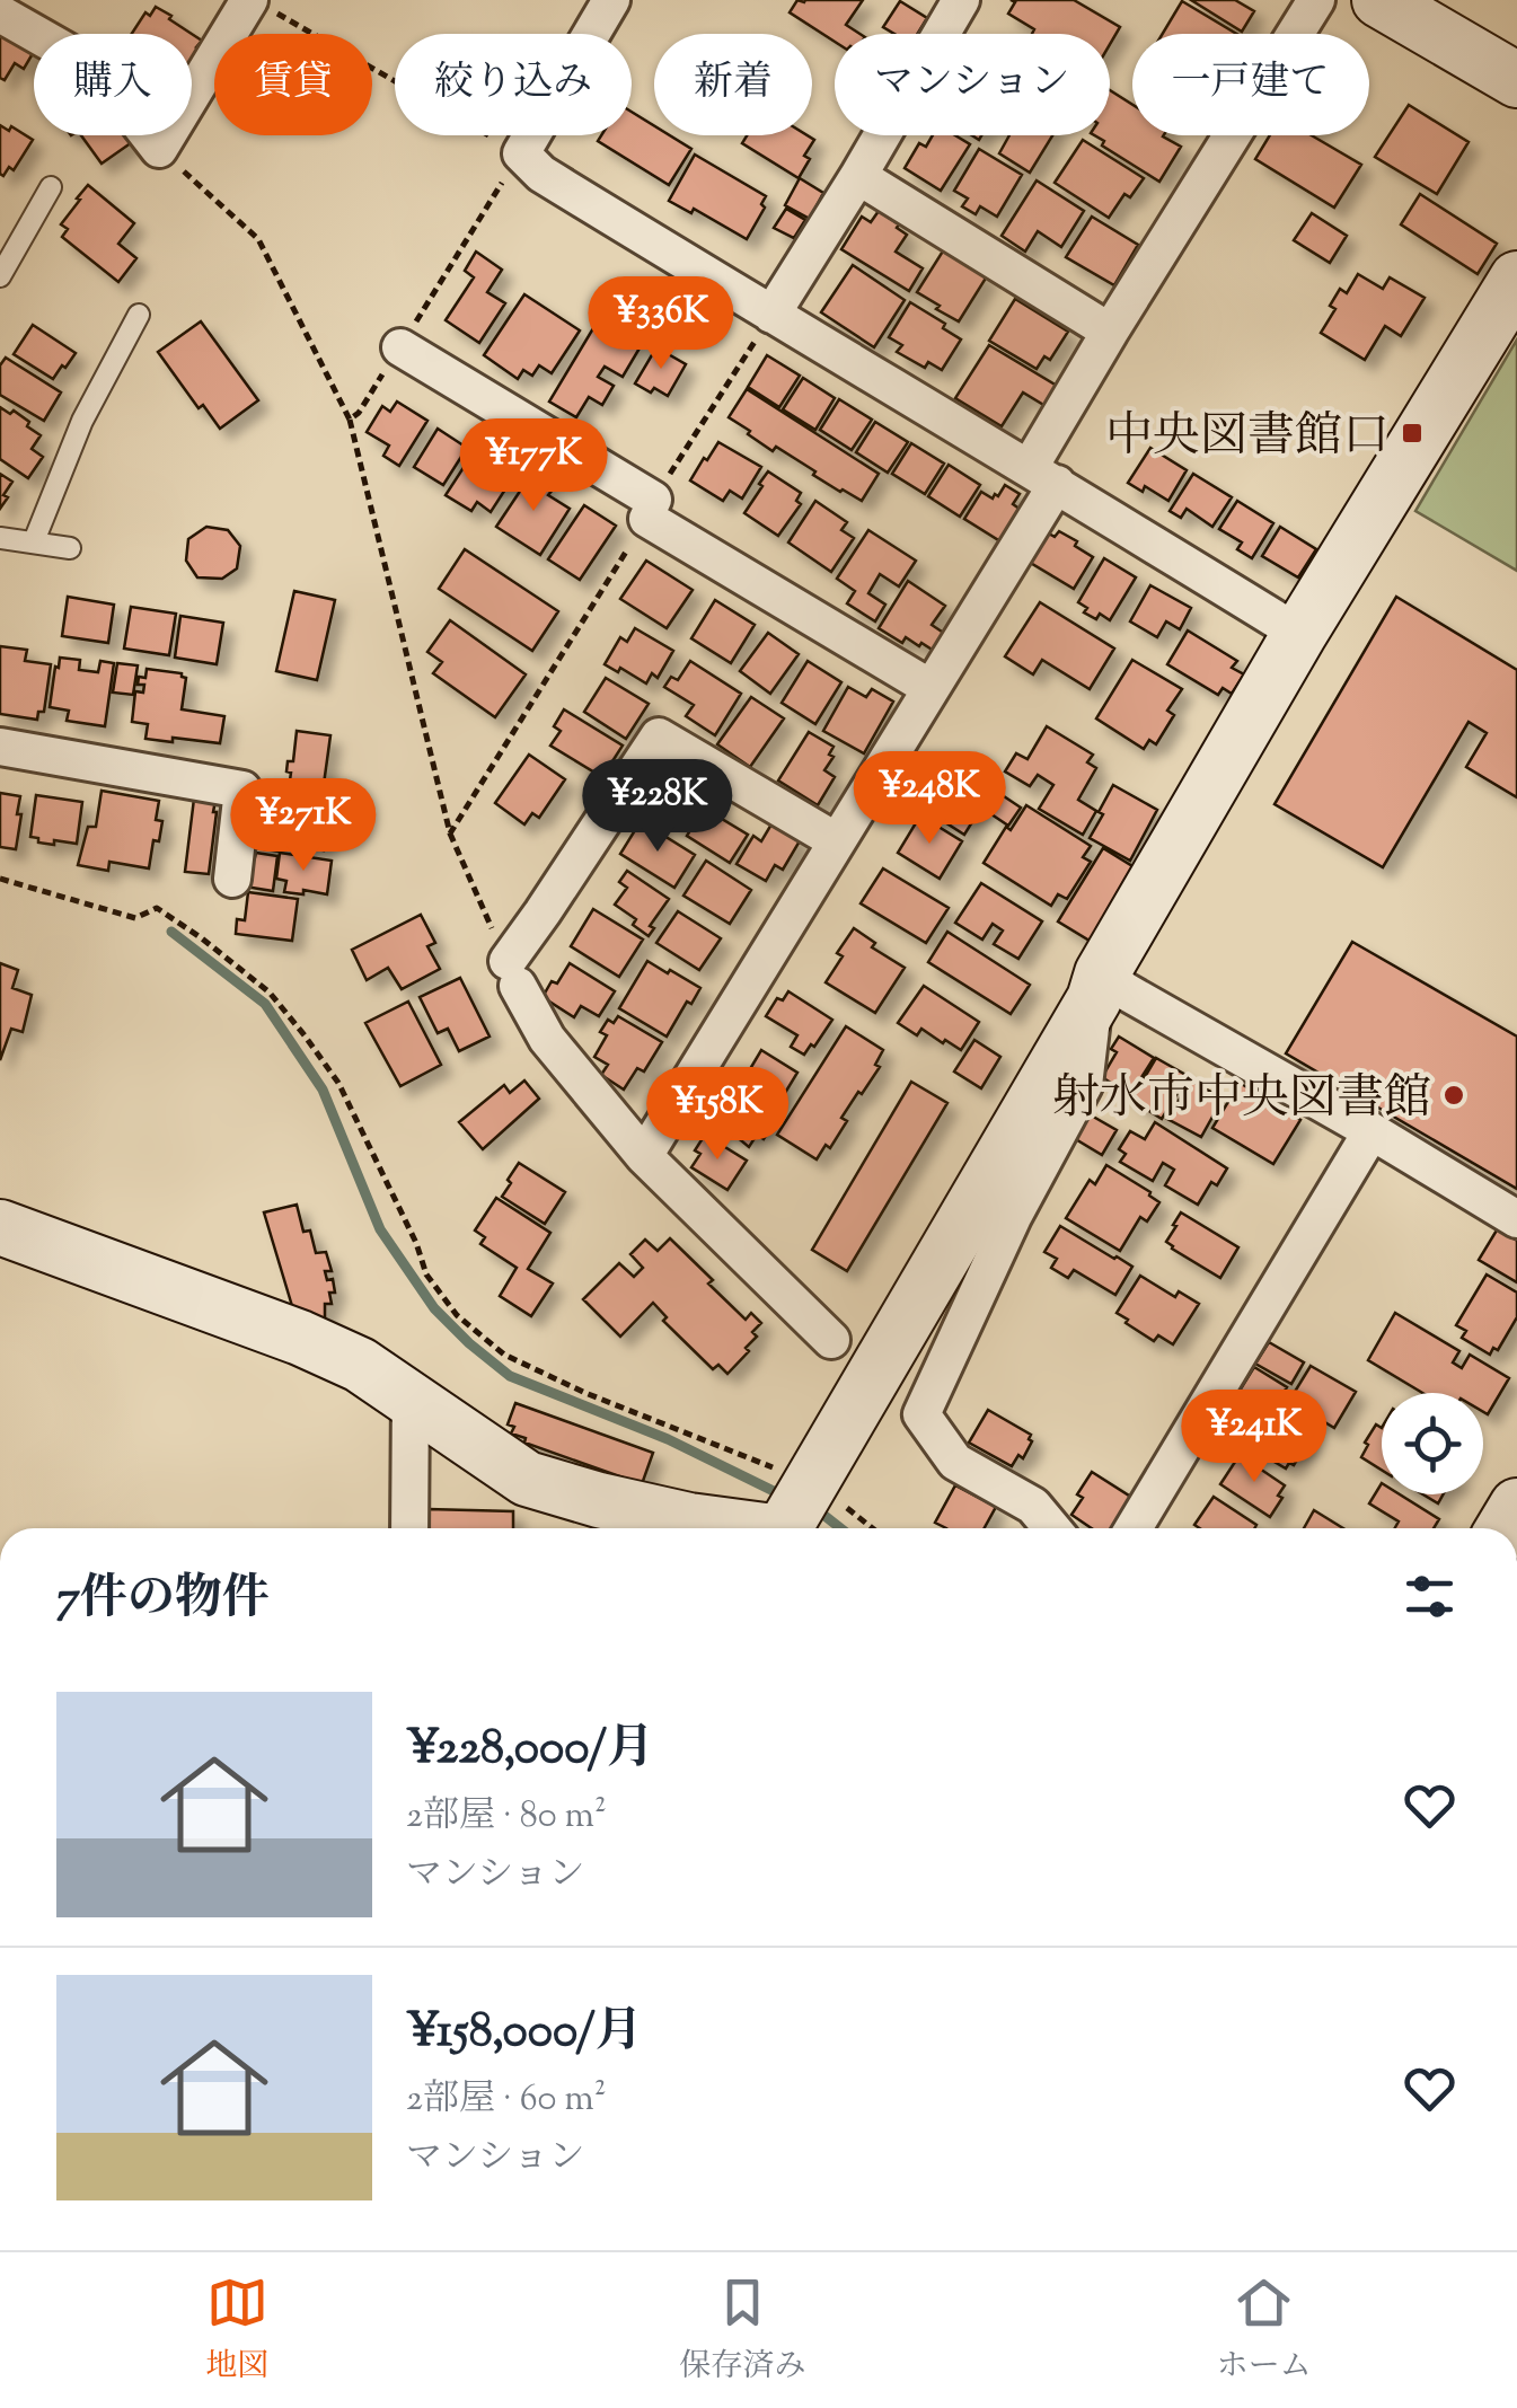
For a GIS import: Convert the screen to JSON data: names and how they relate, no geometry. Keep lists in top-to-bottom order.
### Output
{
  "places": {
    "transit": ["中央図書館口"],
    "other": ["射水市中央図書館"]
  },
  "page": {
    "chip": [
      "購入",
      "賃貸",
      "絞り込み",
      "新着",
      "マンション",
      "一戸建て"
    ],
    "price": [
      "¥336K",
      "¥177K",
      "¥248K",
      "¥228K",
      "¥271K",
      "¥158K",
      "¥241K"
    ],
    "heading": "7件の物件",
    "list": [
      {
        "name": "¥228,000/月",
        "note": "2部屋 · 80 m² · マンション"
      },
      {
        "name": "¥158,000/月",
        "note": "2部屋 · 60 m² · マンション"
      }
    ],
    "tabs": ["地図", "保存済み", "ホーム"]
  }
}
